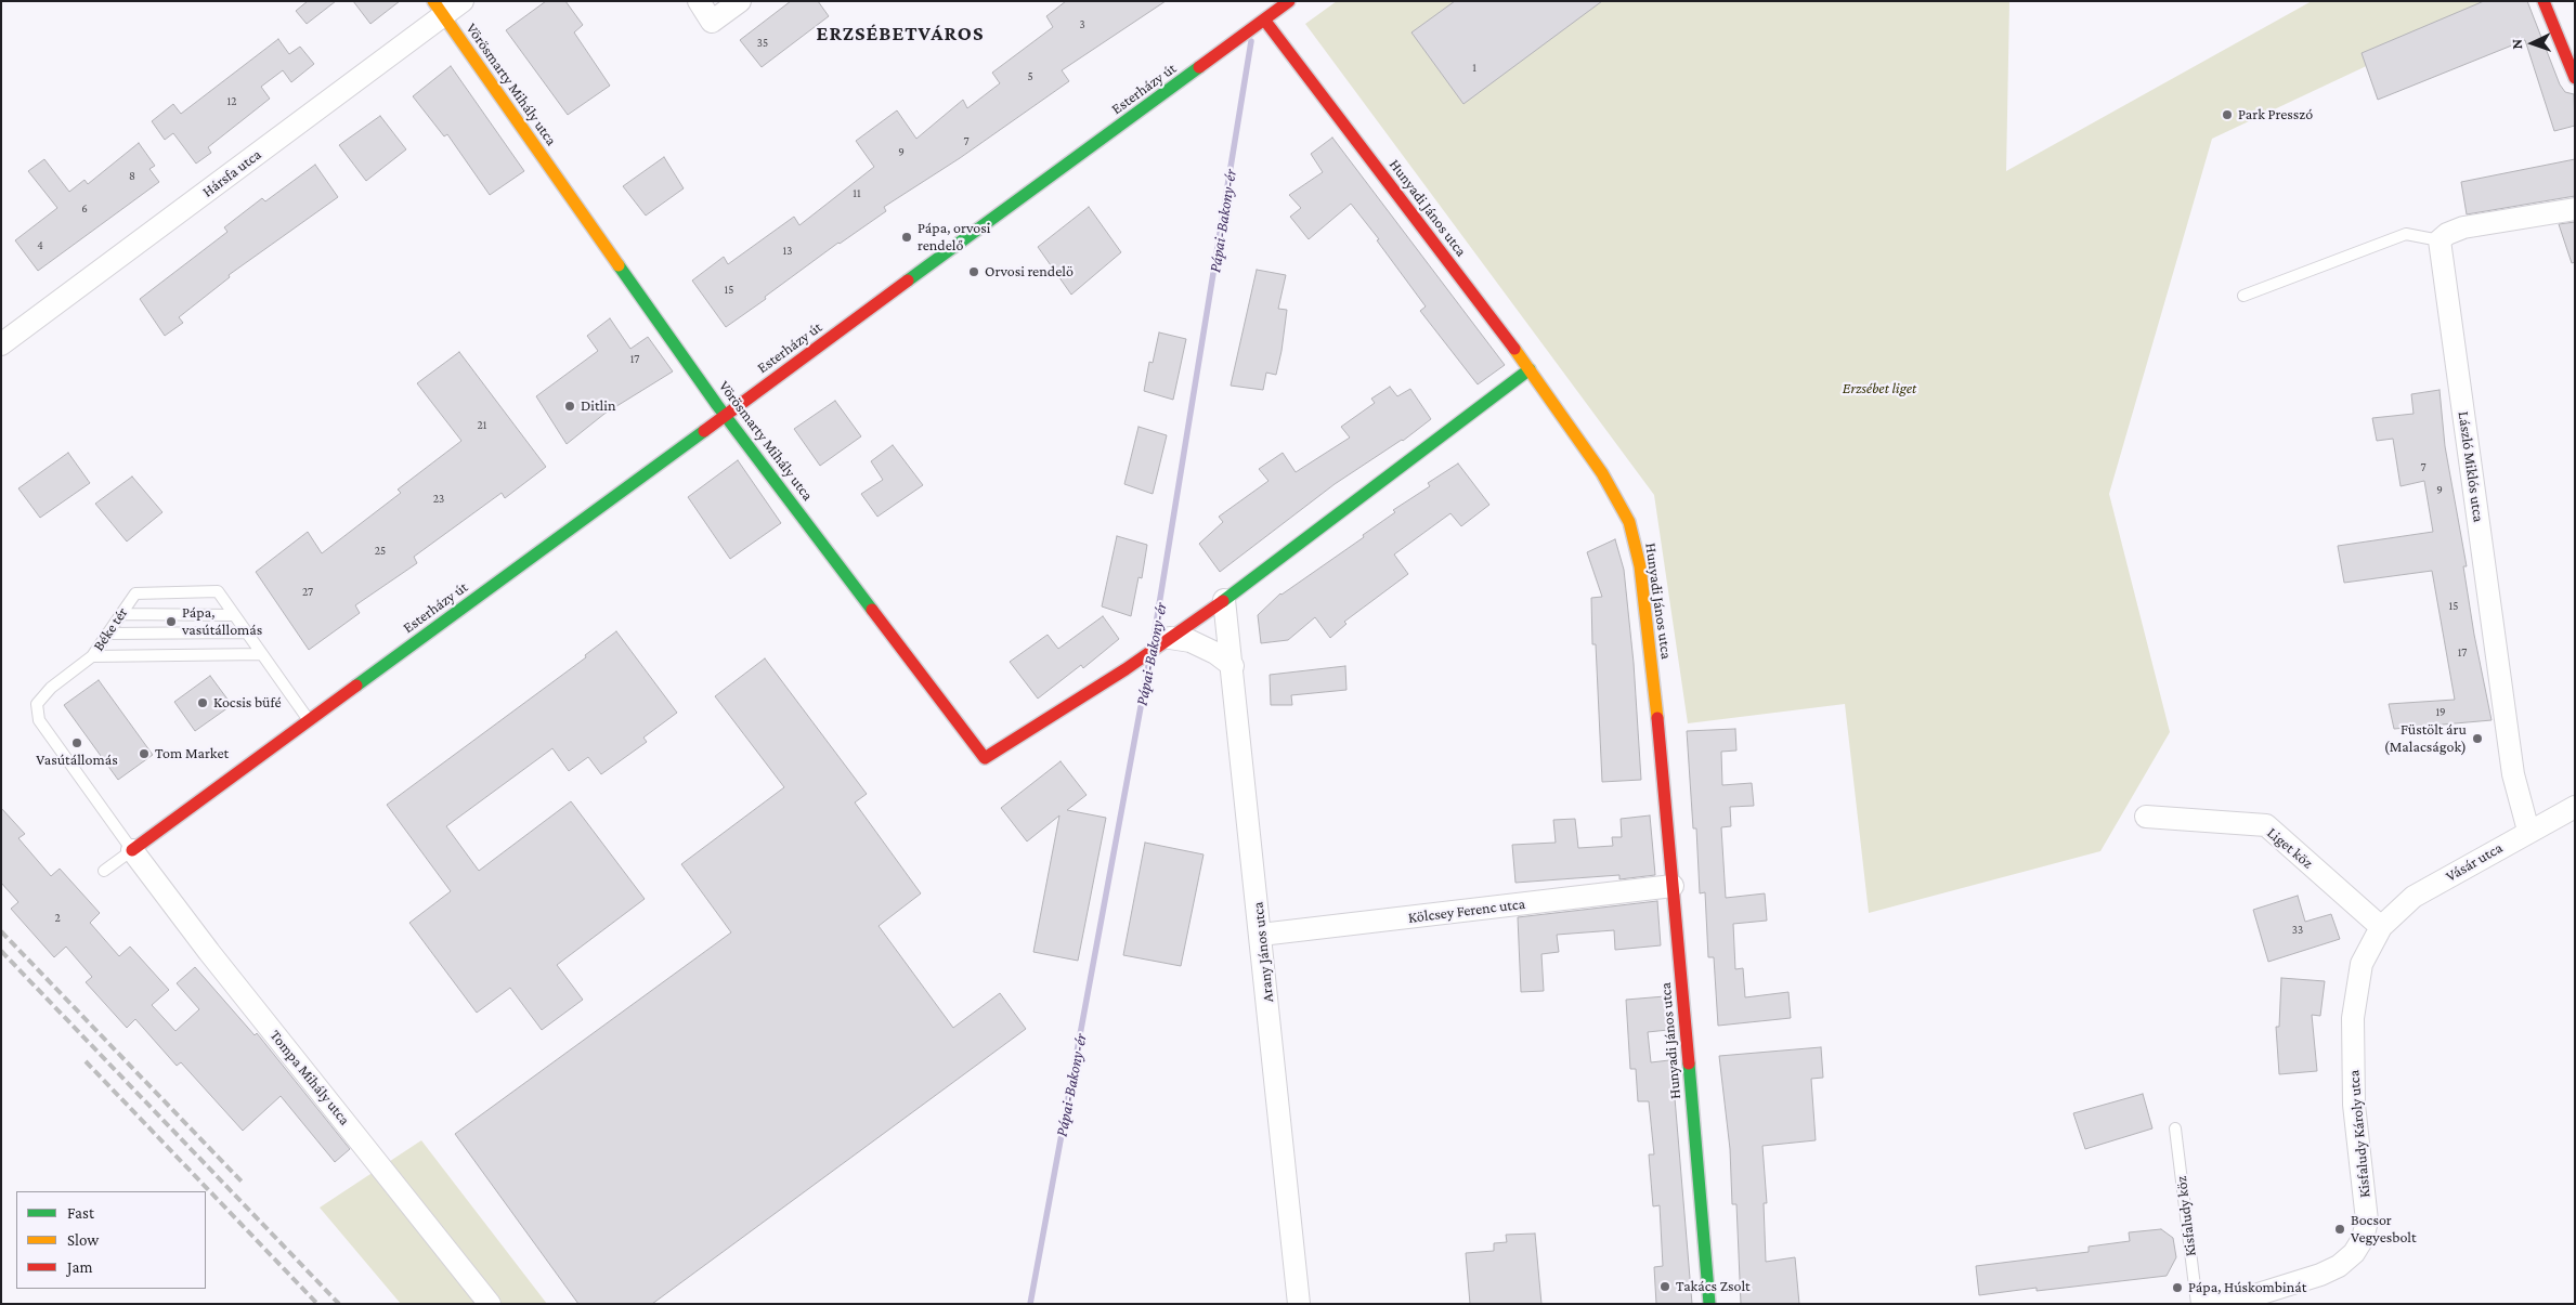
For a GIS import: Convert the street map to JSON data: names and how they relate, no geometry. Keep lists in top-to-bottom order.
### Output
{
  "streets": {
    "street": [
      "Vörösmarty Mihály utca",
      "Esterházy út",
      "Hársfa utca",
      "Hunyadi János utca",
      "László Miklós utca",
      "Liget köz",
      "Vásár utca",
      "Kölcsey Ferenc utca",
      "Arany János utca",
      "Tompa Mihály utca",
      "Kisfaludy Károly utca"
    ],
    "lane": ["Béke tér", "Kisfaludy köz"]
  },
  "crossings": [
    ["Vörösmarty Mihály utca", "Esterházy út"],
    ["Vörösmarty Mihály utca", "Hársfa utca"],
    ["Esterházy út", "Hunyadi János utca"],
    ["Esterházy út", "Béke tér"],
    ["Esterházy út", "Tompa Mihály utca"],
    ["Hunyadi János utca", "Kölcsey Ferenc utca"],
    ["László Miklós utca", "Vásár utca"],
    ["Béke tér", "Tompa Mihály utca"],
    ["Liget köz", "Vásár utca"],
    ["Liget köz", "Kisfaludy Károly utca"],
    ["Vásár utca", "Kisfaludy Károly utca"],
    ["Kölcsey Ferenc utca", "Arany János utca"]
  ],
  "districts": ["ERZSÉBETVÁROS"],
  "water": ["Pápai-Bakony-ér"],
  "parks": ["Erzsébet liget"],
  "places": [
    "Park Presszó",
    "Pápa, orvosi rendelő",
    "Orvosi rendelö",
    "Ditlin",
    "Pápa, vasútállomás",
    "Kocsis büfé",
    "Füstölt áru (Malacságok)",
    "Vasútállomás",
    "Tom Market",
    "Bocsor Vegyesbolt",
    "Takács Zsolt",
    "Pápa, Húskombinát"
  ],
  "house_numbers": [
    "3",
    "35",
    "1",
    "5",
    "12",
    "7",
    "9",
    "8",
    "11",
    "6",
    "4",
    "13",
    "15",
    "17",
    "21",
    "7",
    "9",
    "23",
    "25",
    "27",
    "15",
    "17",
    "19",
    "2",
    "33"
  ],
  "legend": ["Fast", "Slow", "Jam"],
  "north": "left"
}
